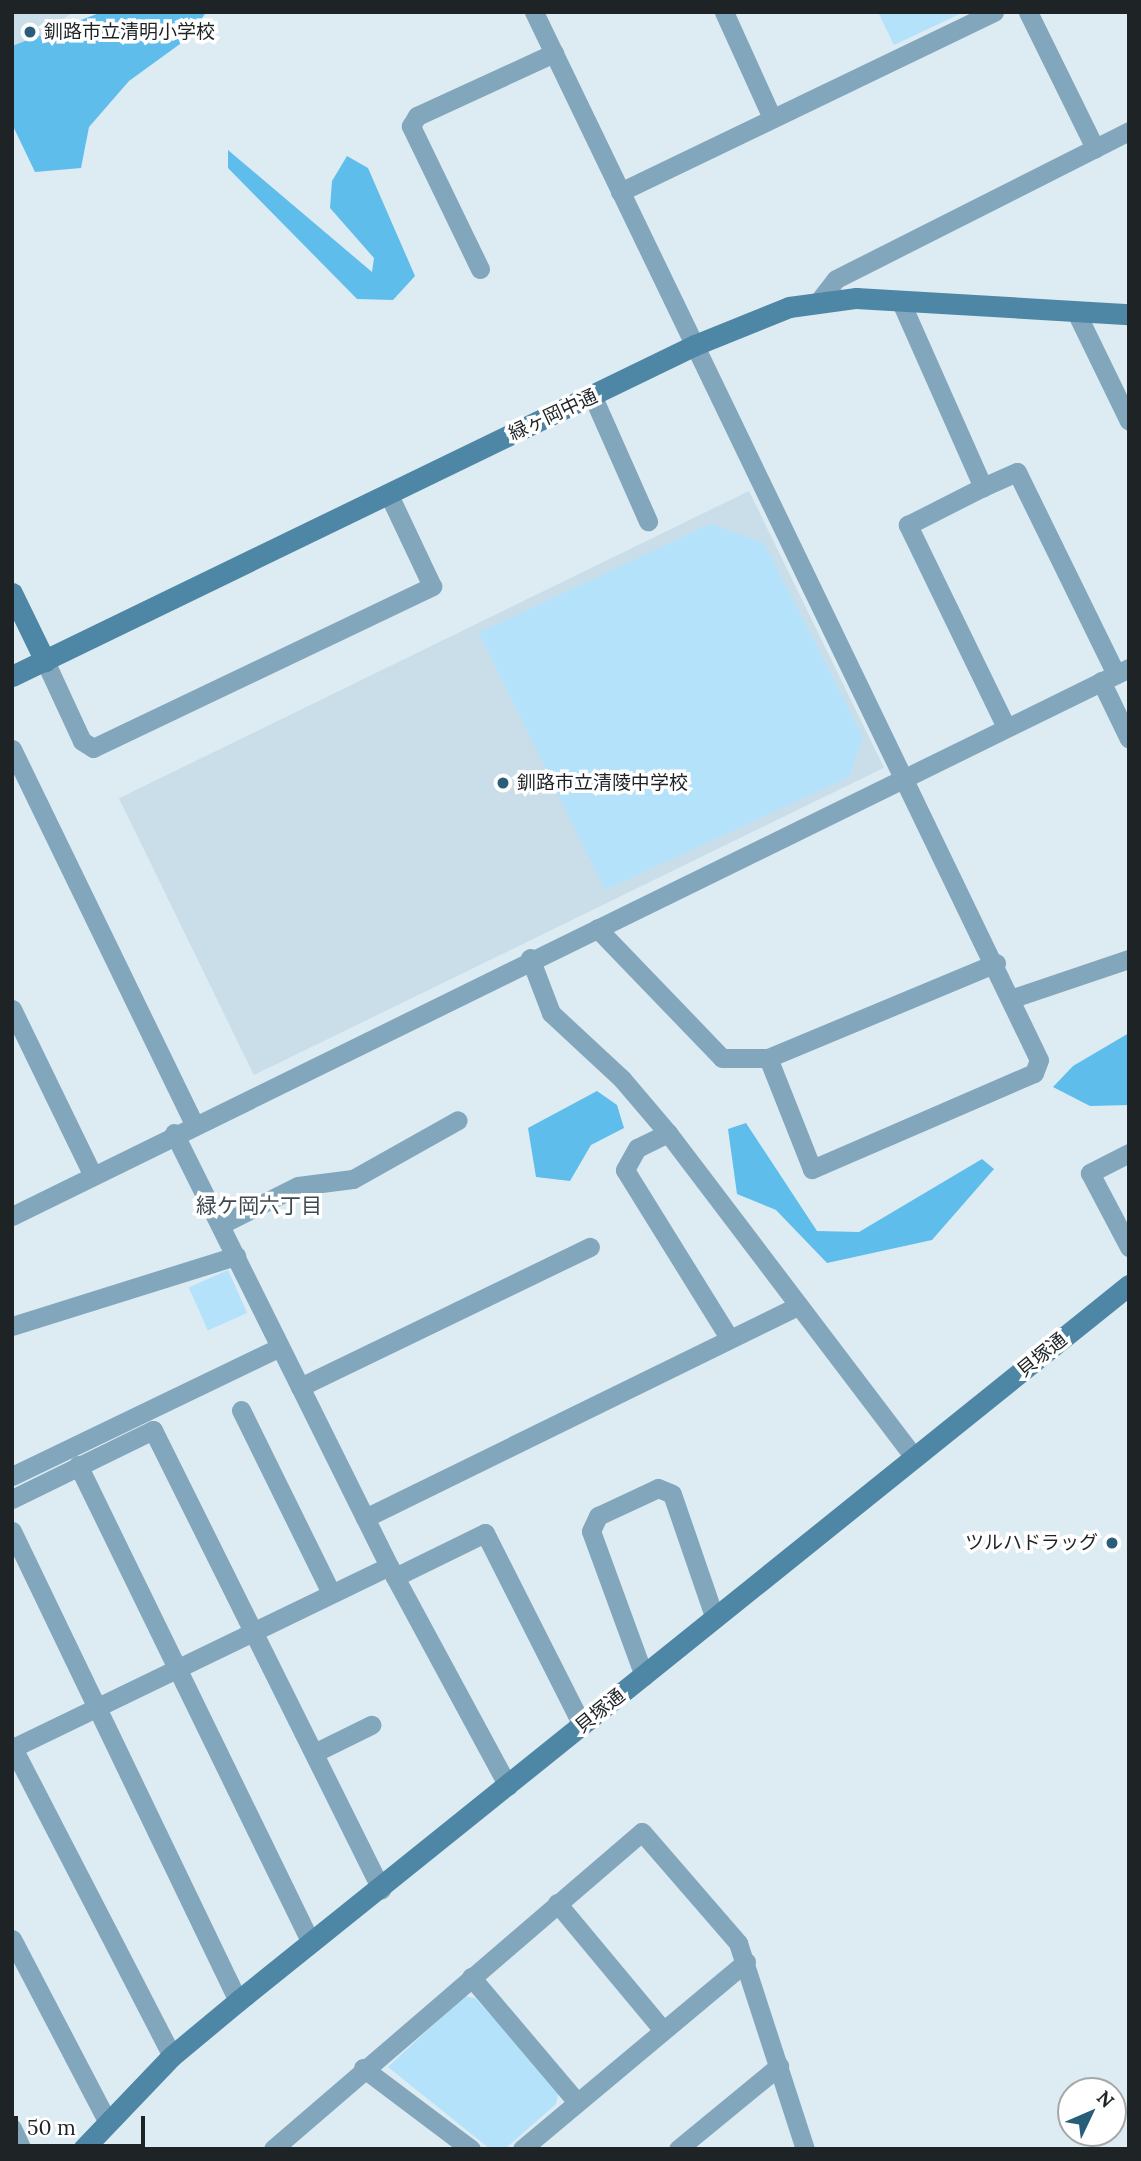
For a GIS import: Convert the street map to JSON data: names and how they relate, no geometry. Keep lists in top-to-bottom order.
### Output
{
  "streets": {
    "street": ["緑ヶ岡中通", "貝塚通"]
  },
  "districts": ["緑ケ岡六丁目"],
  "places": ["釧路市立清明小学校", "釧路市立清陵中学校", "ツルハドラッグ"],
  "scale_bar": "50 m",
  "north": "top right"
}
